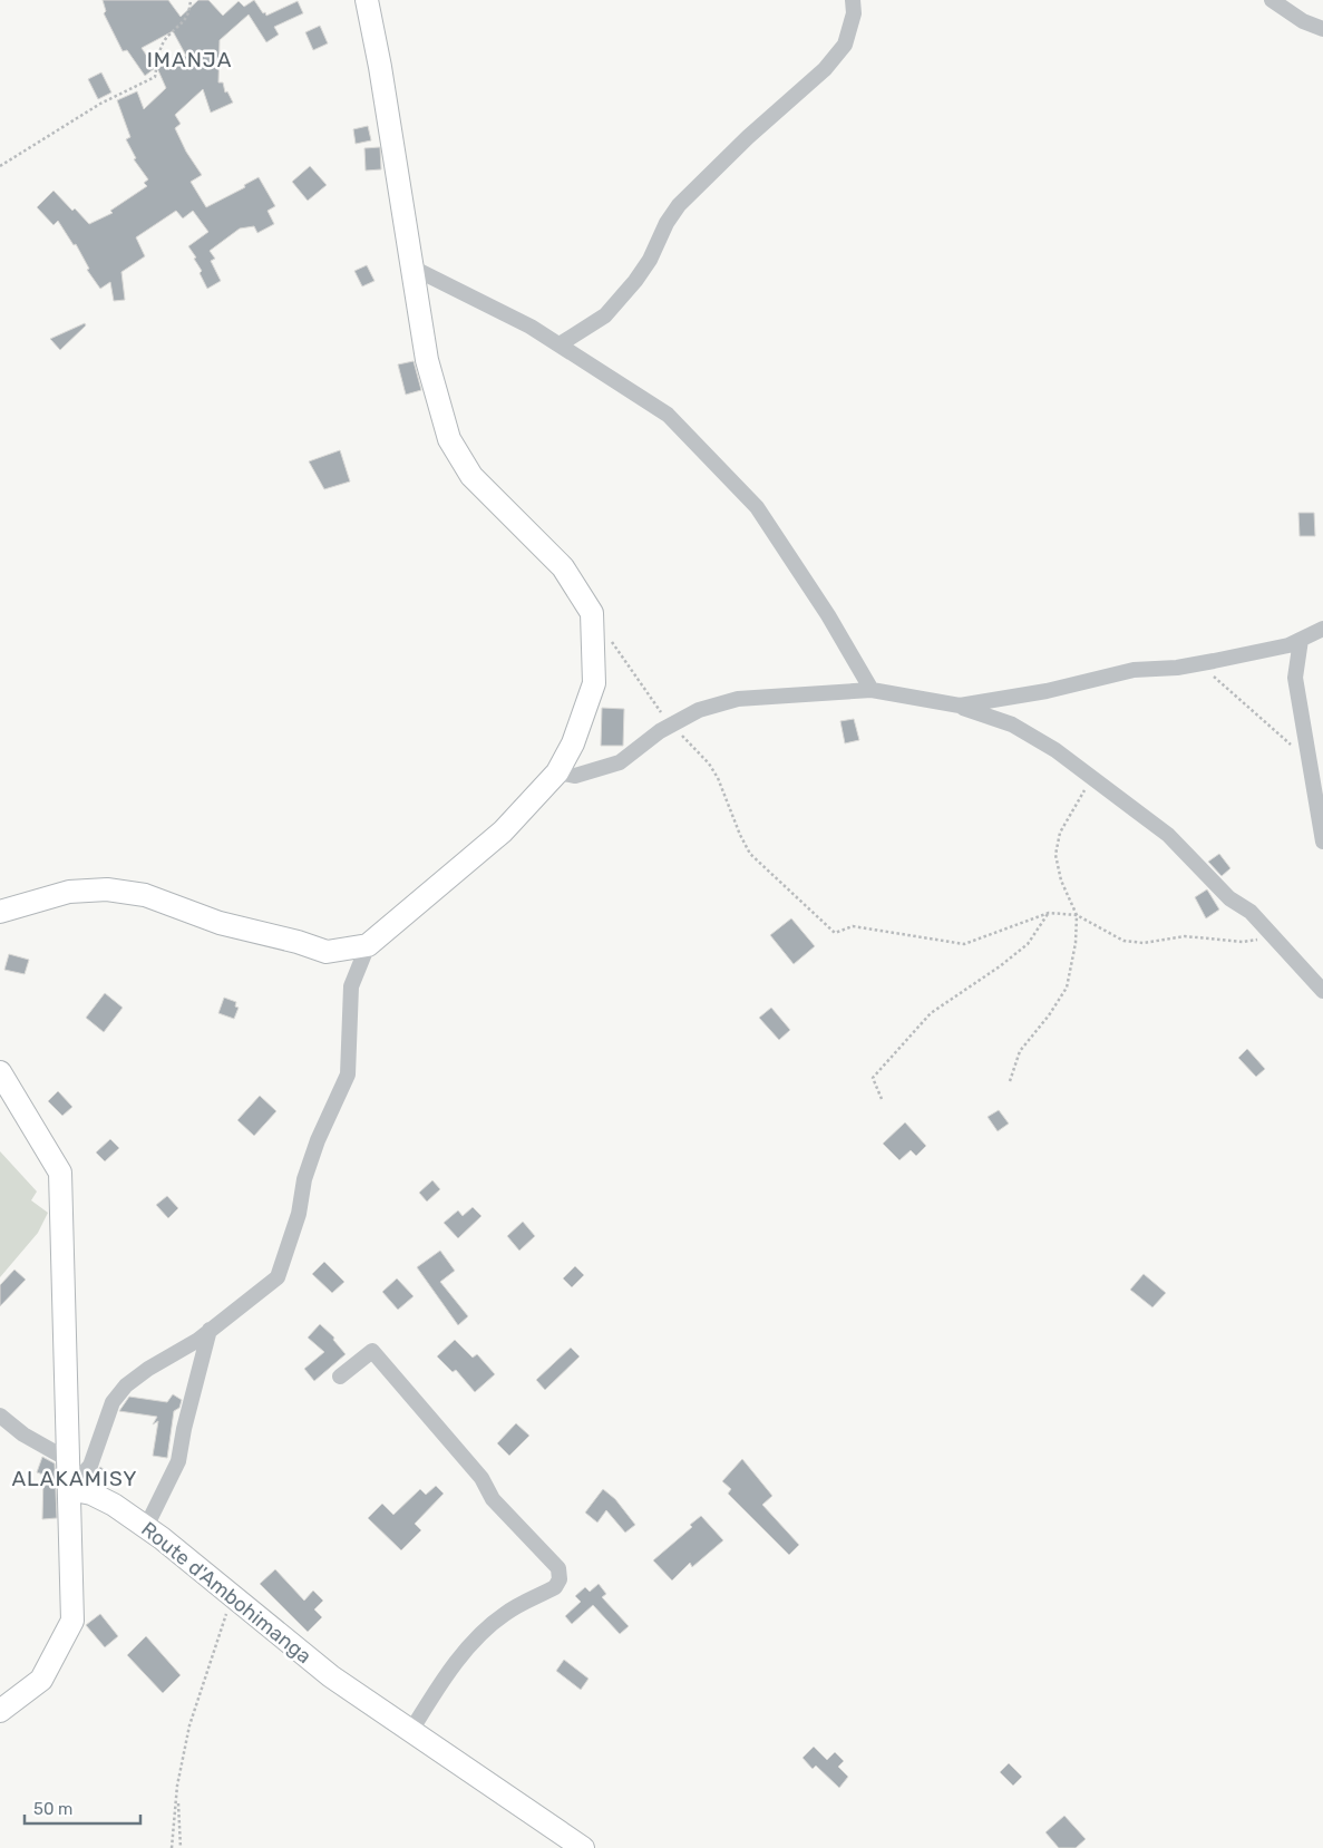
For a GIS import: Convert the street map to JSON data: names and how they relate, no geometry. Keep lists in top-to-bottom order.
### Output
{
  "streets": {
    "street": ["Route d'Ambohimanga"]
  },
  "districts": ["IMANJA", "ALAKAMISY"],
  "scale_bar": "50 m"
}
